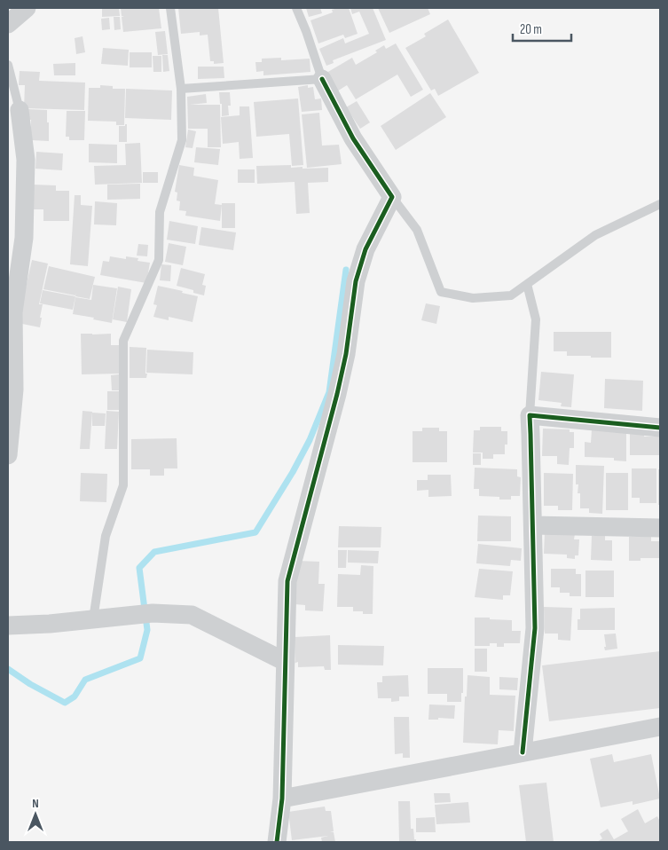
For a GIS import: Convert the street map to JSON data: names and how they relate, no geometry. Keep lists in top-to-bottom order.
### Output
{
  "scale_bar": "20 m",
  "north": "top"
}
